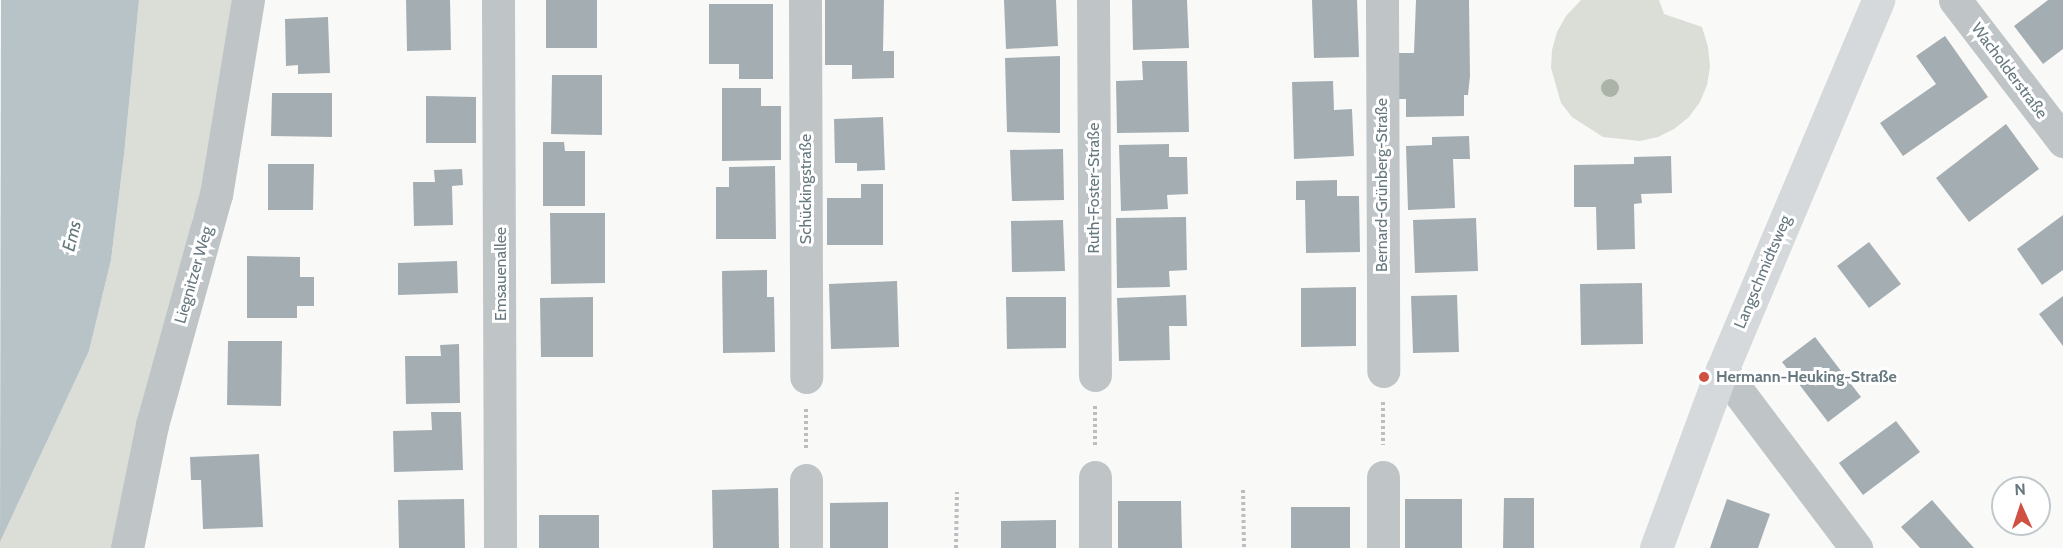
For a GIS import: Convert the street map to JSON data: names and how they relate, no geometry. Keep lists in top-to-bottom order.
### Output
{
  "streets": {
    "street": [
      "Wacholderstraße",
      "Bernard-Grünberg-Straße",
      "Ruth-Foster-Straße",
      "Schückingstraße",
      "Langschmidtsweg",
      "Emsauenallee",
      "Liegnitzer Weg"
    ]
  },
  "water": ["Ems"],
  "places": ["Hermann-Heuking-Straße"],
  "north": "top"
}
